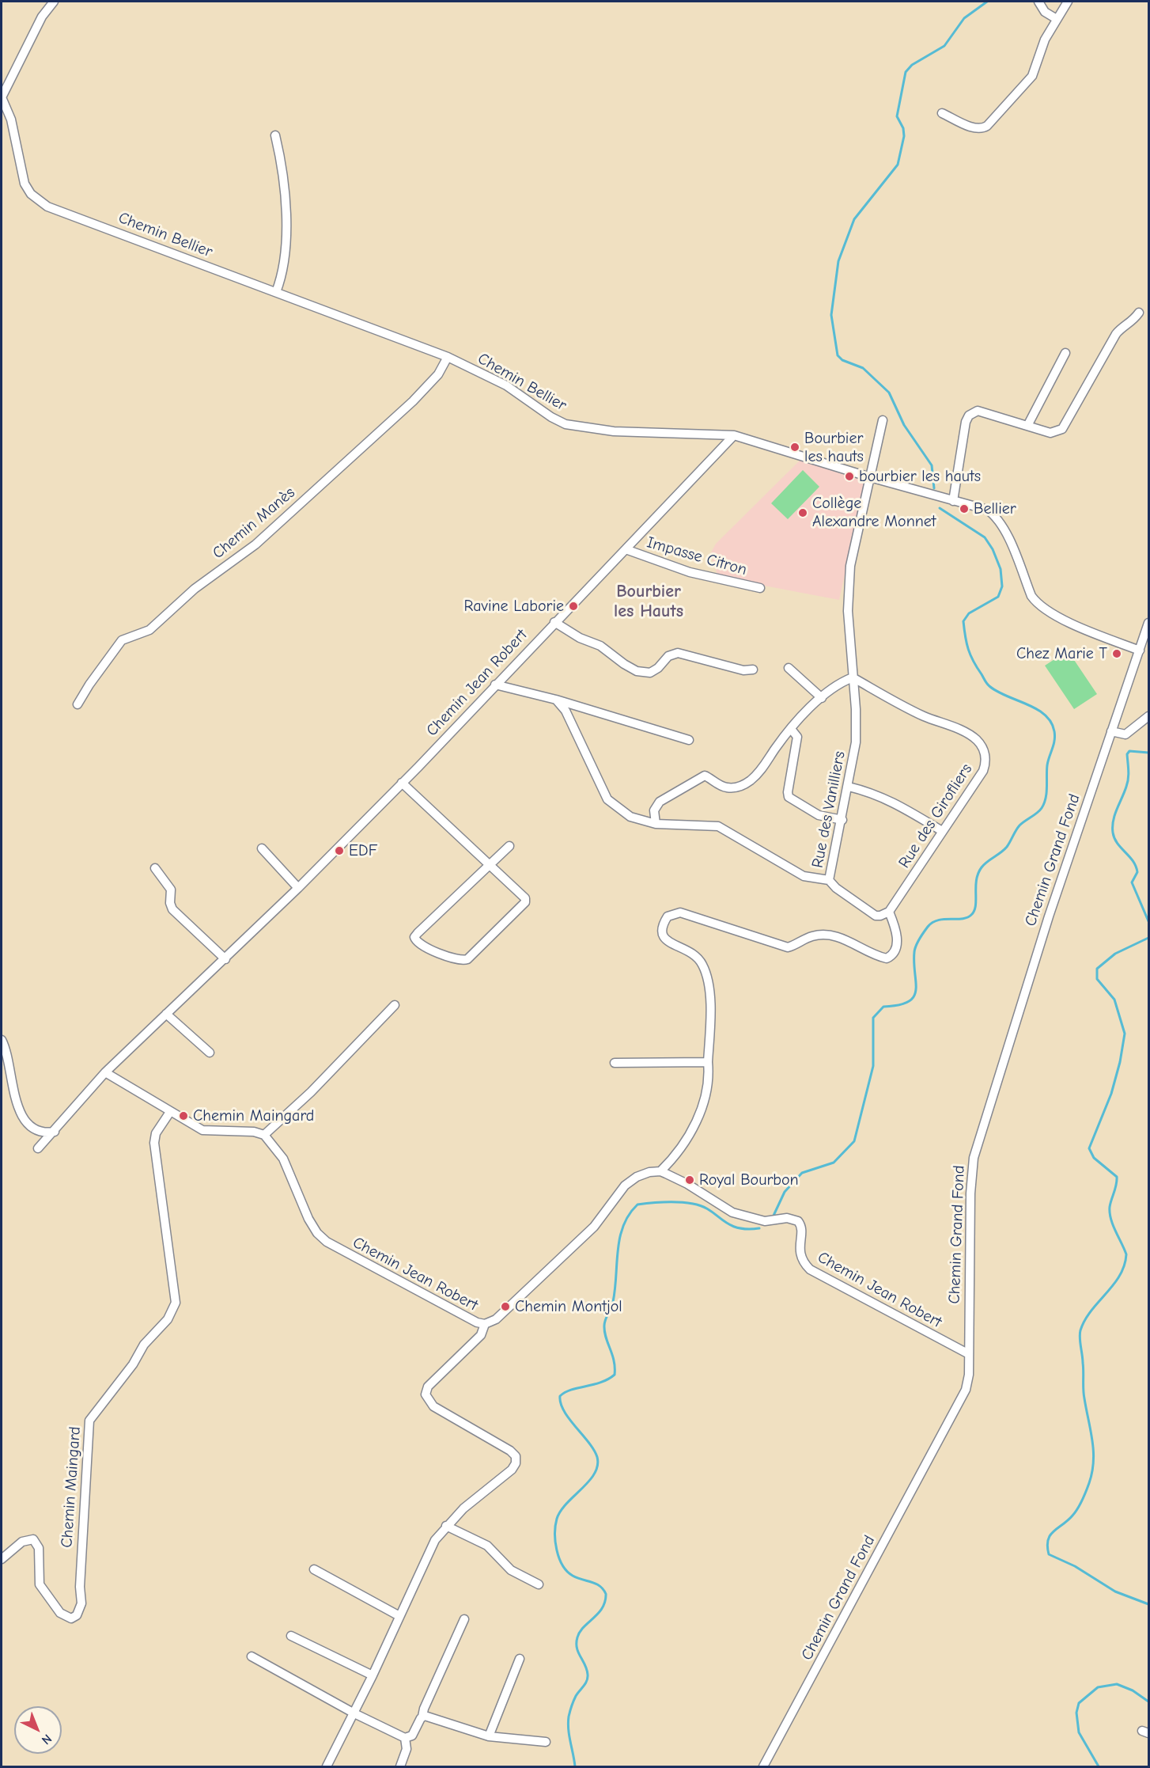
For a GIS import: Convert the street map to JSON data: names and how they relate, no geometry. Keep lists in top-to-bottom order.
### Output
{
  "streets": {
    "street": [
      "Chemin Bellier",
      "Chemin Manès",
      "Impasse Citron",
      "Chemin Jean Robert",
      "Rue des Vanilliers",
      "Rue des Girofliers",
      "Chemin Grand Fond",
      "Chemin Maingard"
    ]
  },
  "crossings": [
    ["Chemin Bellier", "Chemin Manès"],
    ["Chemin Bellier", "Chemin Jean Robert"],
    ["Chemin Bellier", "Rue des Vanilliers"],
    ["Chemin Bellier", "Chemin Grand Fond"],
    ["Impasse Citron", "Chemin Jean Robert"],
    ["Chemin Jean Robert", "Chemin Grand Fond"],
    ["Rue des Vanilliers", "Rue des Girofliers"]
  ],
  "districts": ["Bourbier les Hauts"],
  "places": [
    "Bourbier les hauts",
    "bourbier les hauts",
    "Bellier",
    "Collège Alexandre Monnet",
    "Ravine Laborie",
    "Chez Marie T",
    "EDF",
    "Chemin Maingard",
    "Royal Bourbon",
    "Chemin Montjol"
  ],
  "north": "bottom right"
}
